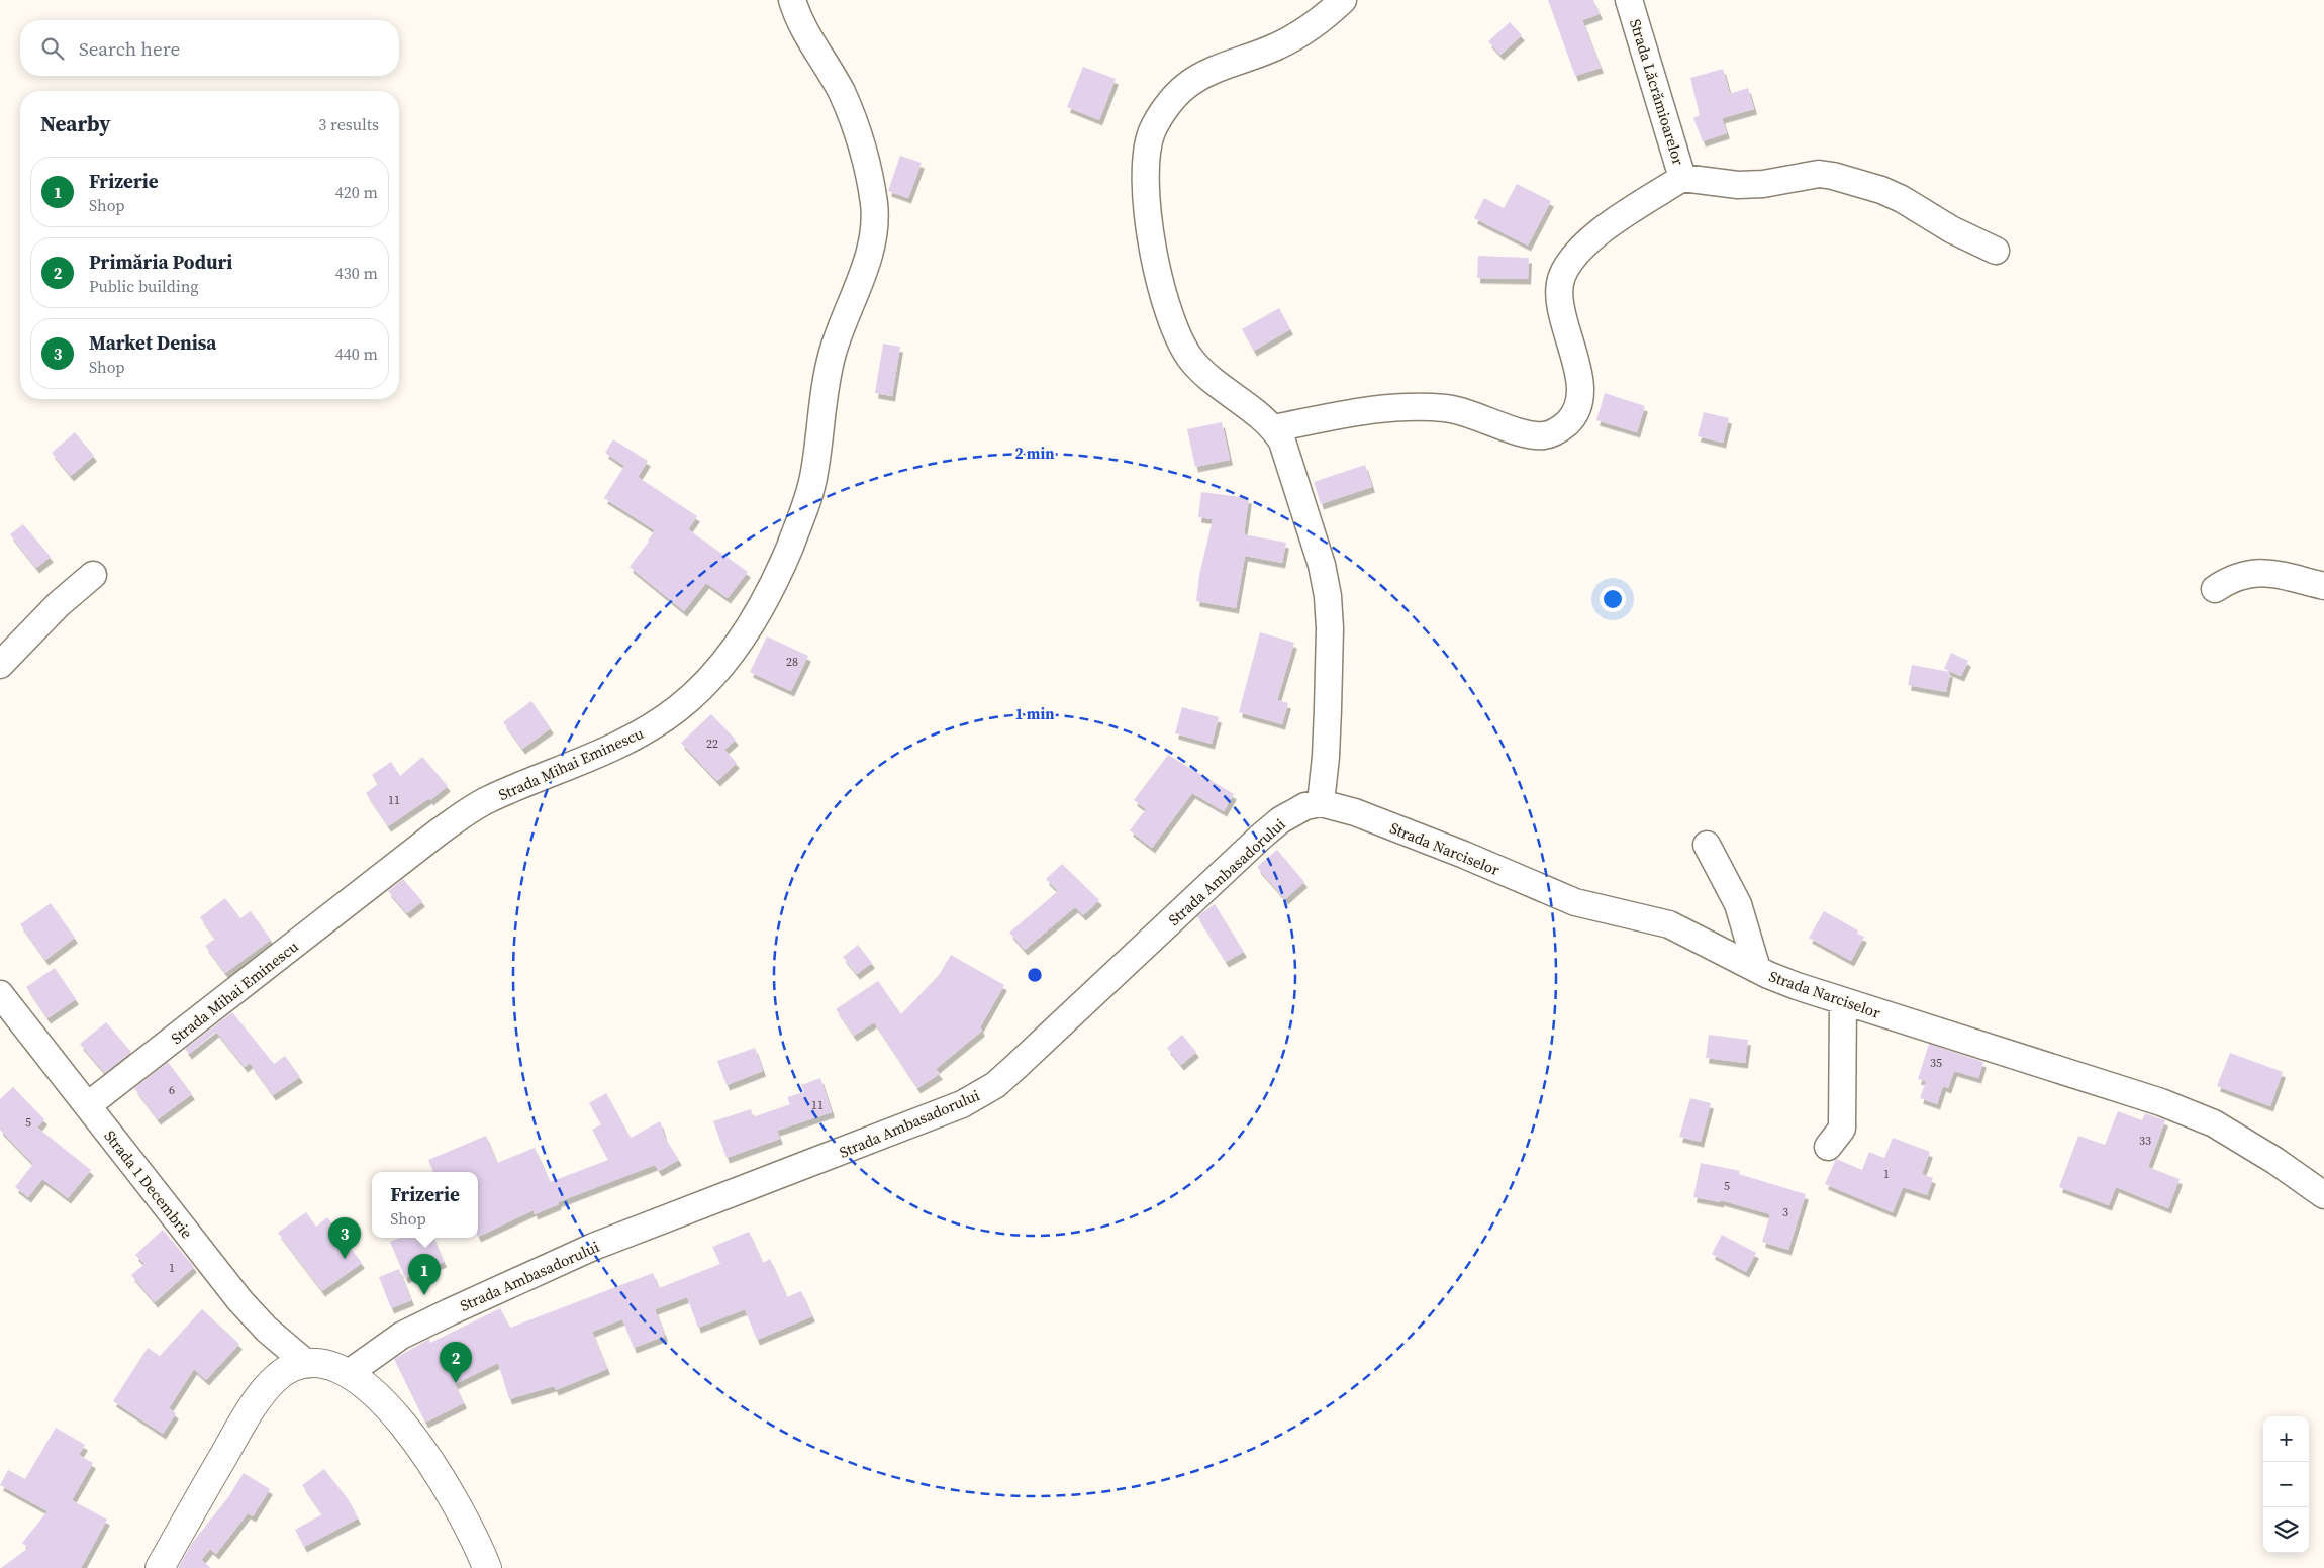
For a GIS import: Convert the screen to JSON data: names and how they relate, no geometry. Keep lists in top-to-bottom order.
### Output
{
  "streets": {
    "street": [
      "Strada Lăcrămioarelor",
      "Strada Mihai Eminescu",
      "Strada Narciselor",
      "Strada Ambasadorului",
      "Strada 1 Decembrie"
    ]
  },
  "crossings": [
    ["Strada Mihai Eminescu", "Strada 1 Decembrie"],
    ["Strada Narciselor", "Strada Ambasadorului"]
  ],
  "house_numbers": [
    "28",
    "22",
    "11",
    "35",
    "6",
    "11",
    "5",
    "33",
    "1",
    "5",
    "3",
    "1"
  ],
  "page": {
    "search": "Search here",
    "heading": ["Nearby", "3 results"],
    "list": [
      {
        "mark": "1",
        "name": "Frizerie",
        "note": "Shop",
        "value": "420 m"
      },
      {
        "mark": "2",
        "name": "Primăria Poduri",
        "note": "Public building",
        "value": "430 m"
      },
      {
        "mark": "3",
        "name": "Market Denisa",
        "note": "Shop",
        "value": "440 m"
      }
    ],
    "popup": ["Frizerie", "Shop"],
    "pins": ["3", "1", "2"],
    "map_buttons": ["+", "−"]
  },
  "rings": ["2 min", "1 min"]
}
